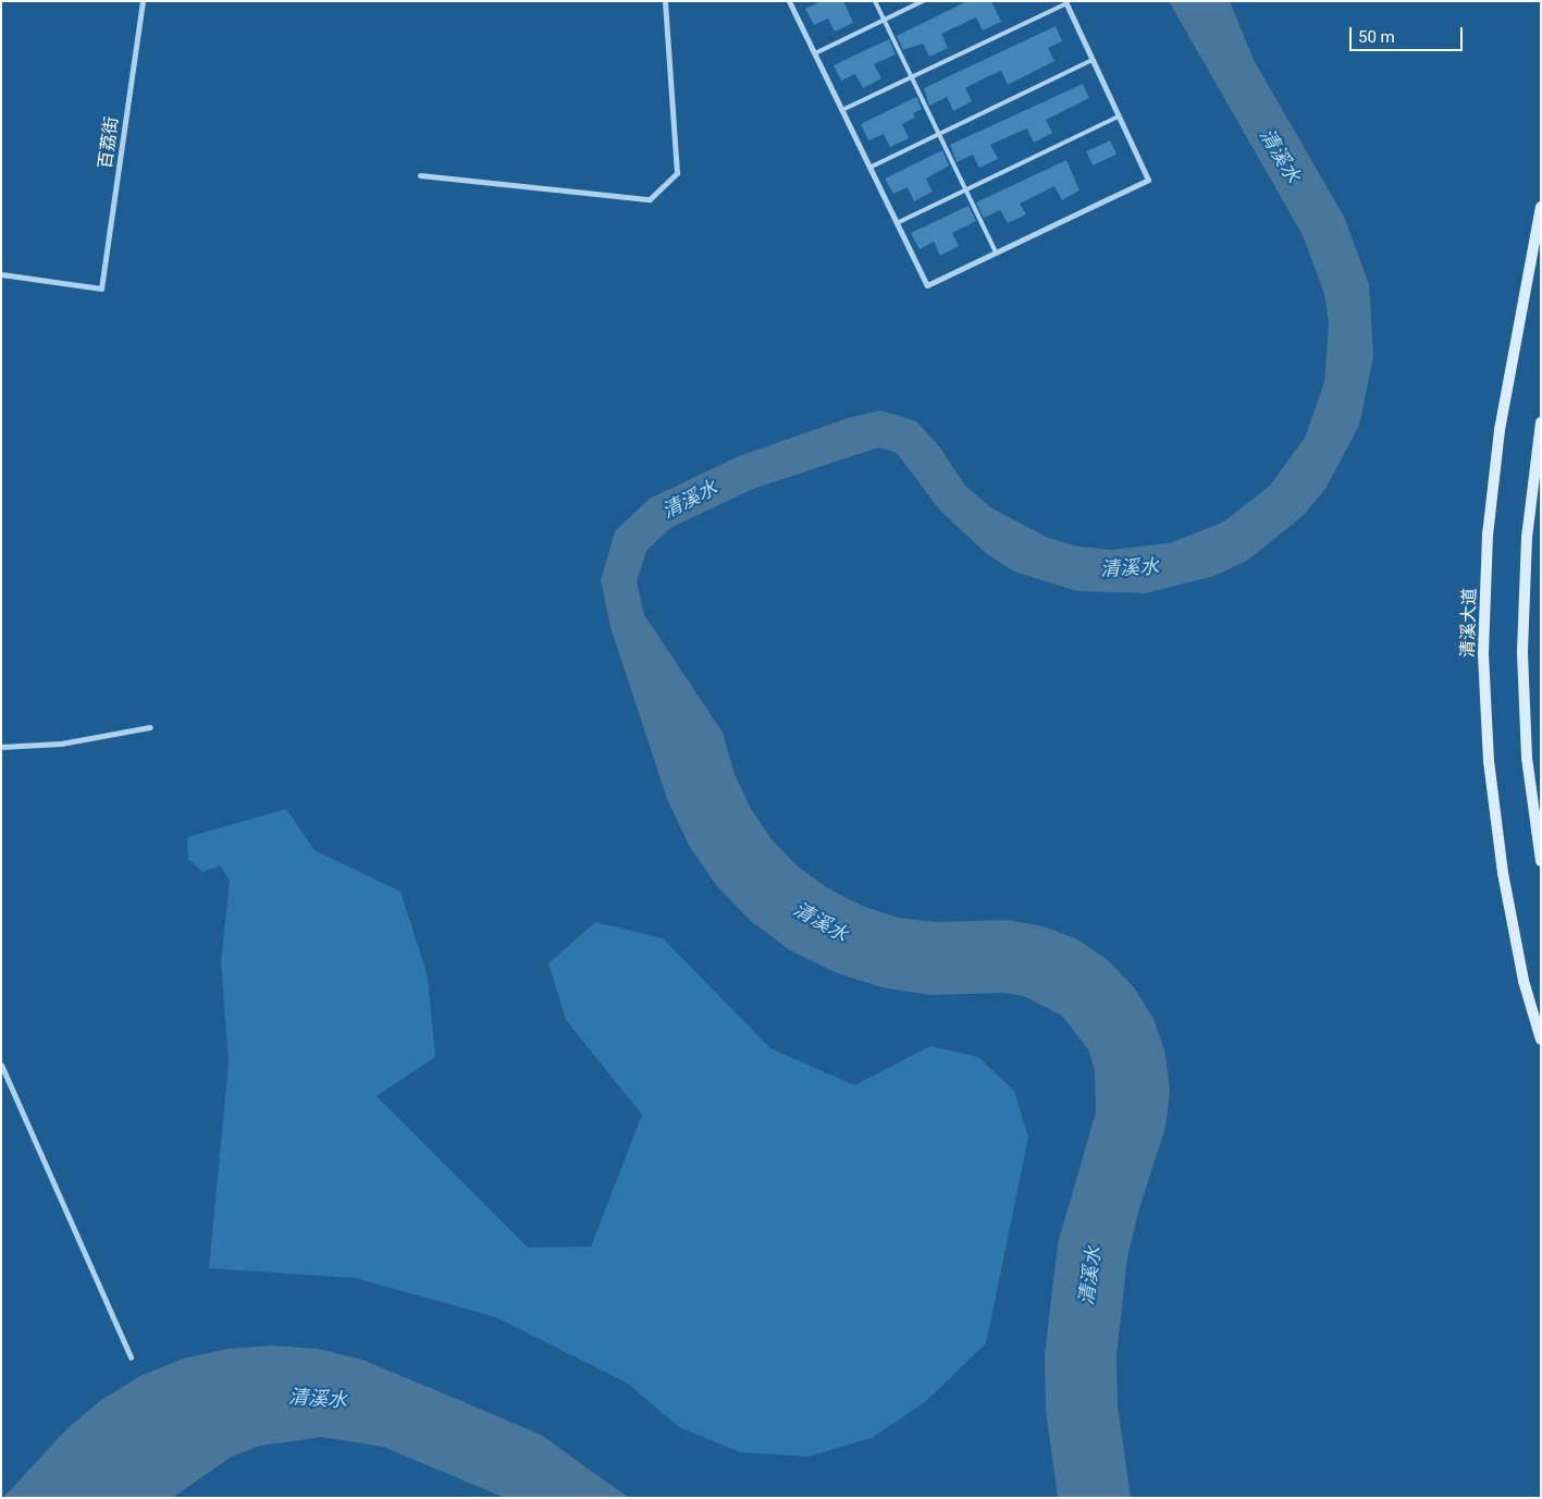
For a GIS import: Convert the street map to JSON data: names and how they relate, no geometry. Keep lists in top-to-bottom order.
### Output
{
  "streets": {
    "main road": ["清溪大道"],
    "street": ["百荔街"]
  },
  "water": ["清溪水"],
  "scale_bar": "50 m"
}
